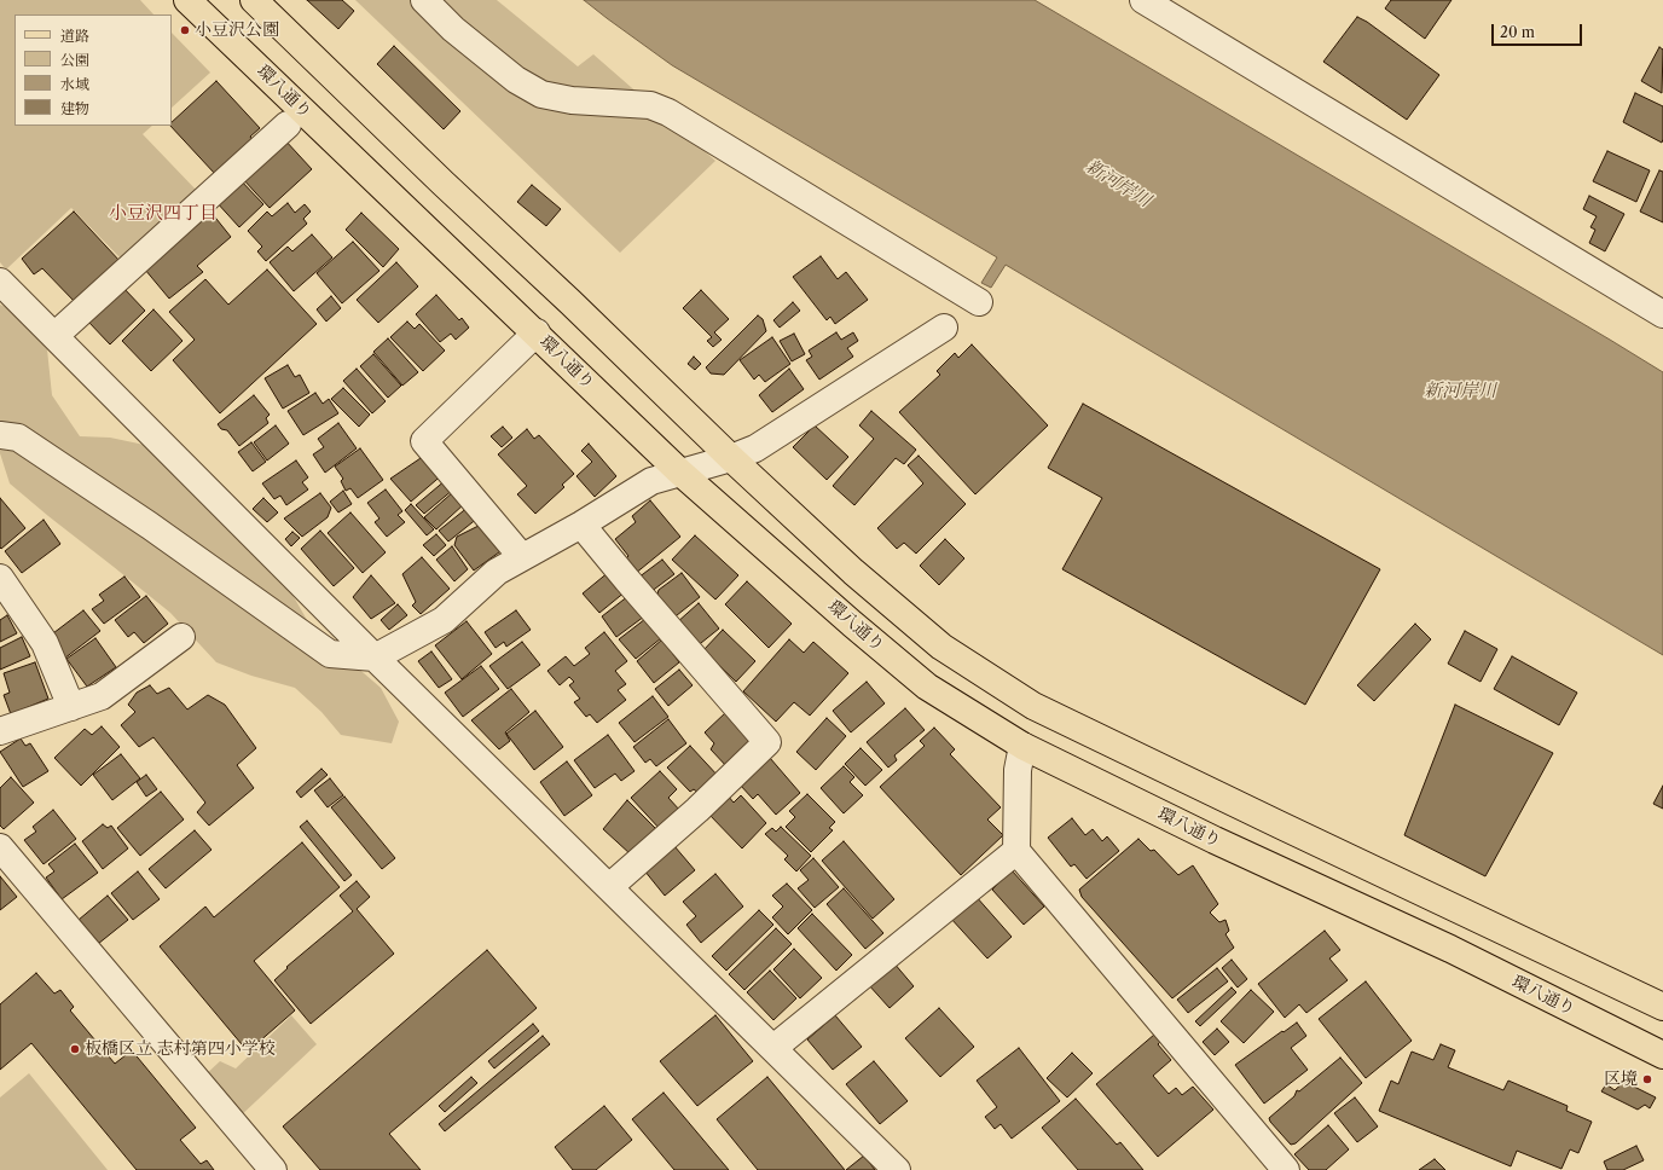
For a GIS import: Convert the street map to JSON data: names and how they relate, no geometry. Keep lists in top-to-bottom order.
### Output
{
  "streets": {
    "main road": ["環八通り"]
  },
  "districts": ["小豆沢四丁目"],
  "water": ["新河岸川"],
  "places": ["小豆沢公園", "板橋区立 志村第四小学校", "区境"],
  "legend": [
    "道路",
    "公園",
    "水域",
    "建物"
  ],
  "scale_bar": "20 m"
}
